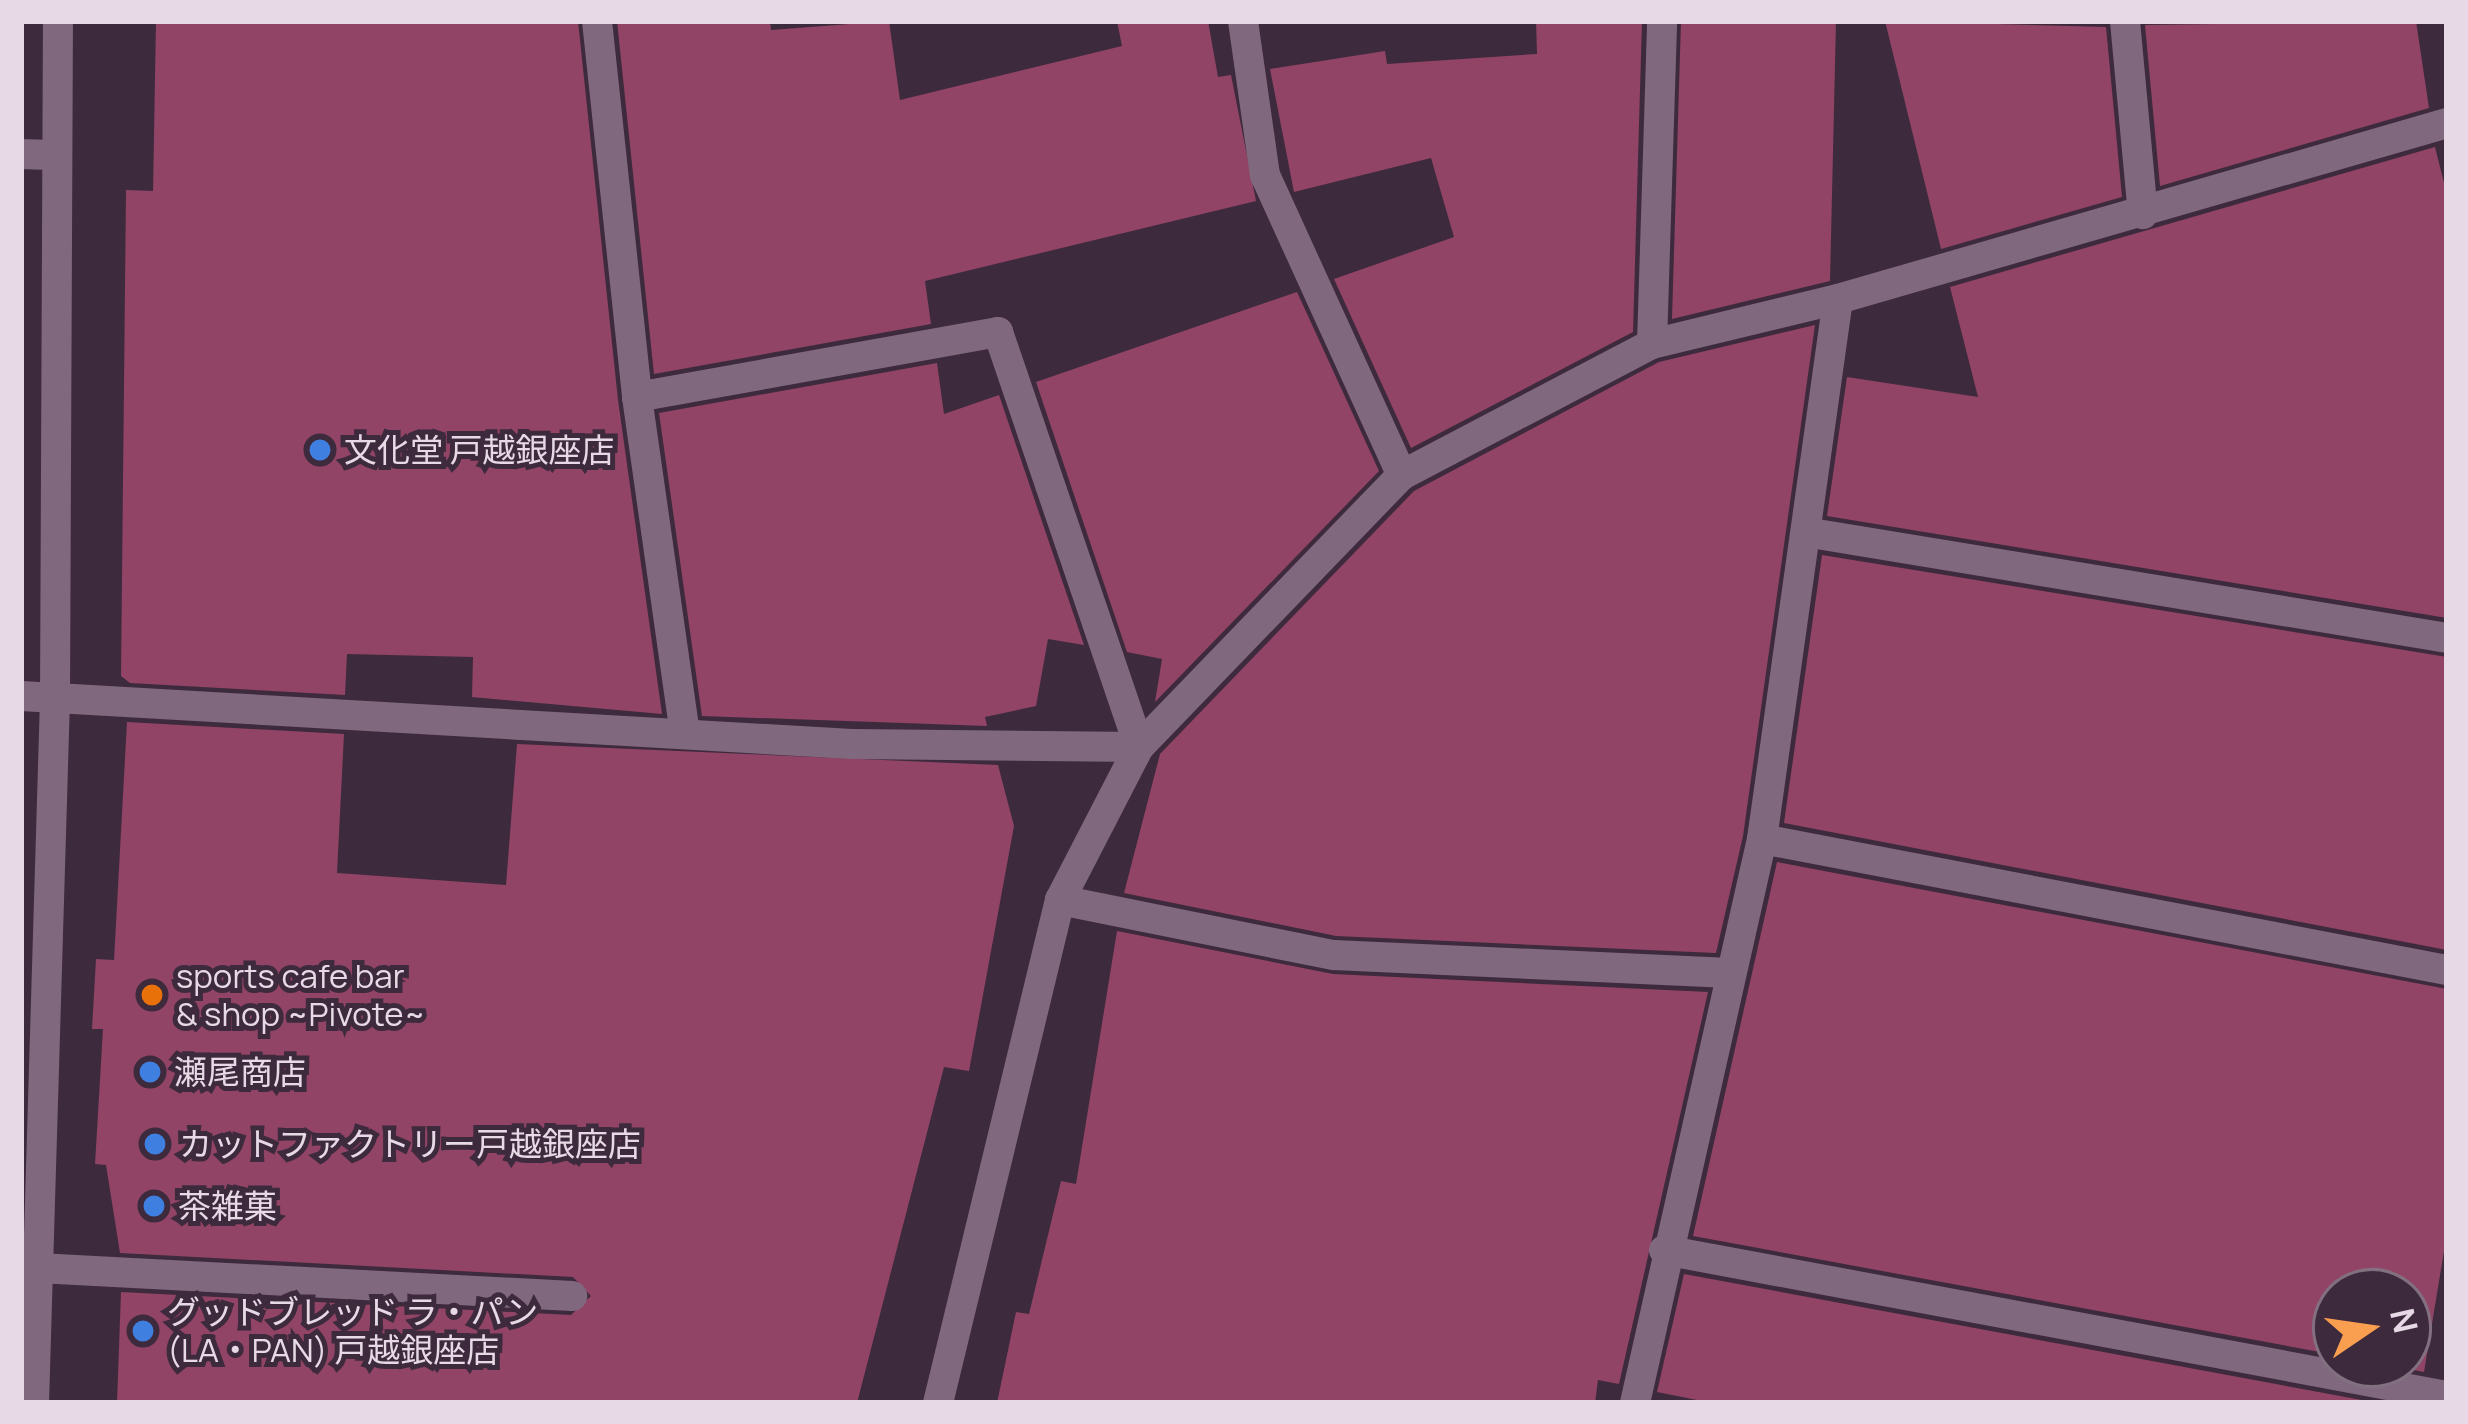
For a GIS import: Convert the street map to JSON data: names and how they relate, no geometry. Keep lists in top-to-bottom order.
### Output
{
  "places": [
    "文化堂 戸越銀座店",
    "sports cafe bar & shop ~Pivote~",
    "瀬尾商店",
    "カットファクトリー戸越銀座店",
    "茶雑菓",
    "グッドブレッド ラ・パン (LA・PAN) 戸越銀座店"
  ],
  "north": "right"
}
